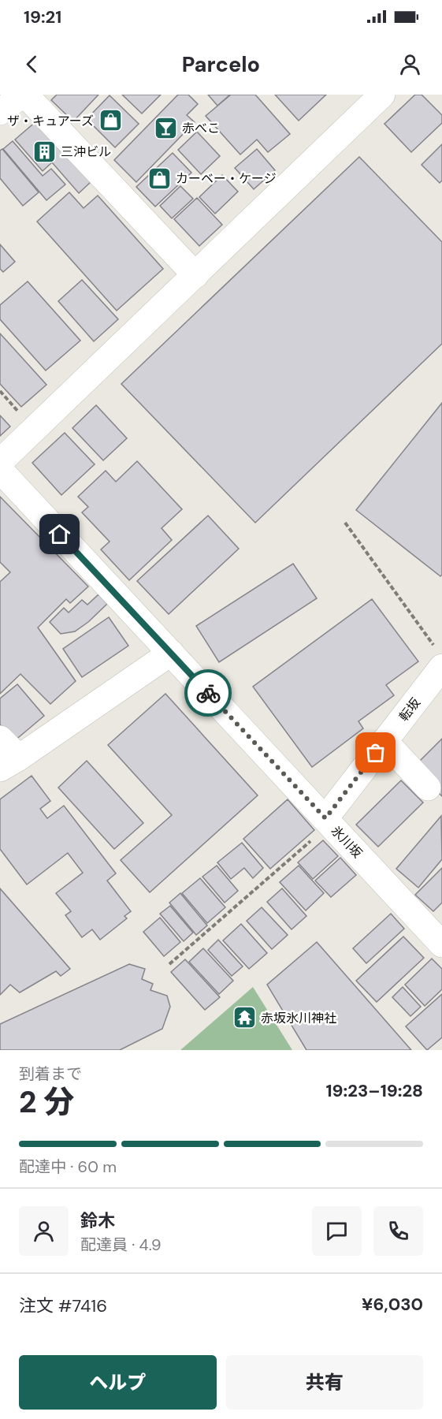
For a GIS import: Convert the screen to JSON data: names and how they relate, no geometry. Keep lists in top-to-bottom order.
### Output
{
  "streets": {
    "street": ["転坂", "氷川坂"]
  },
  "crossings": [
    ["転坂", "氷川坂"]
  ],
  "places": {
    "shop": ["ザ・キュアーズ", "カーベー・ケージ"],
    "bar": ["赤べこ"],
    "building": ["三沖ビル"],
    "temple": ["赤坂氷川神社"]
  },
  "page": {
    "status": "19:21",
    "header": "Parcelo",
    "heading": ["2 分", "到着まで", "19:23–19:28"],
    "panel": [
      "鈴木",
      "配達員 · 4.9",
      "注文 #7416",
      "¥6,030"
    ],
    "bar": "配達中 · 60 m",
    "buttons": ["ヘルプ", "共有"]
  }
}
